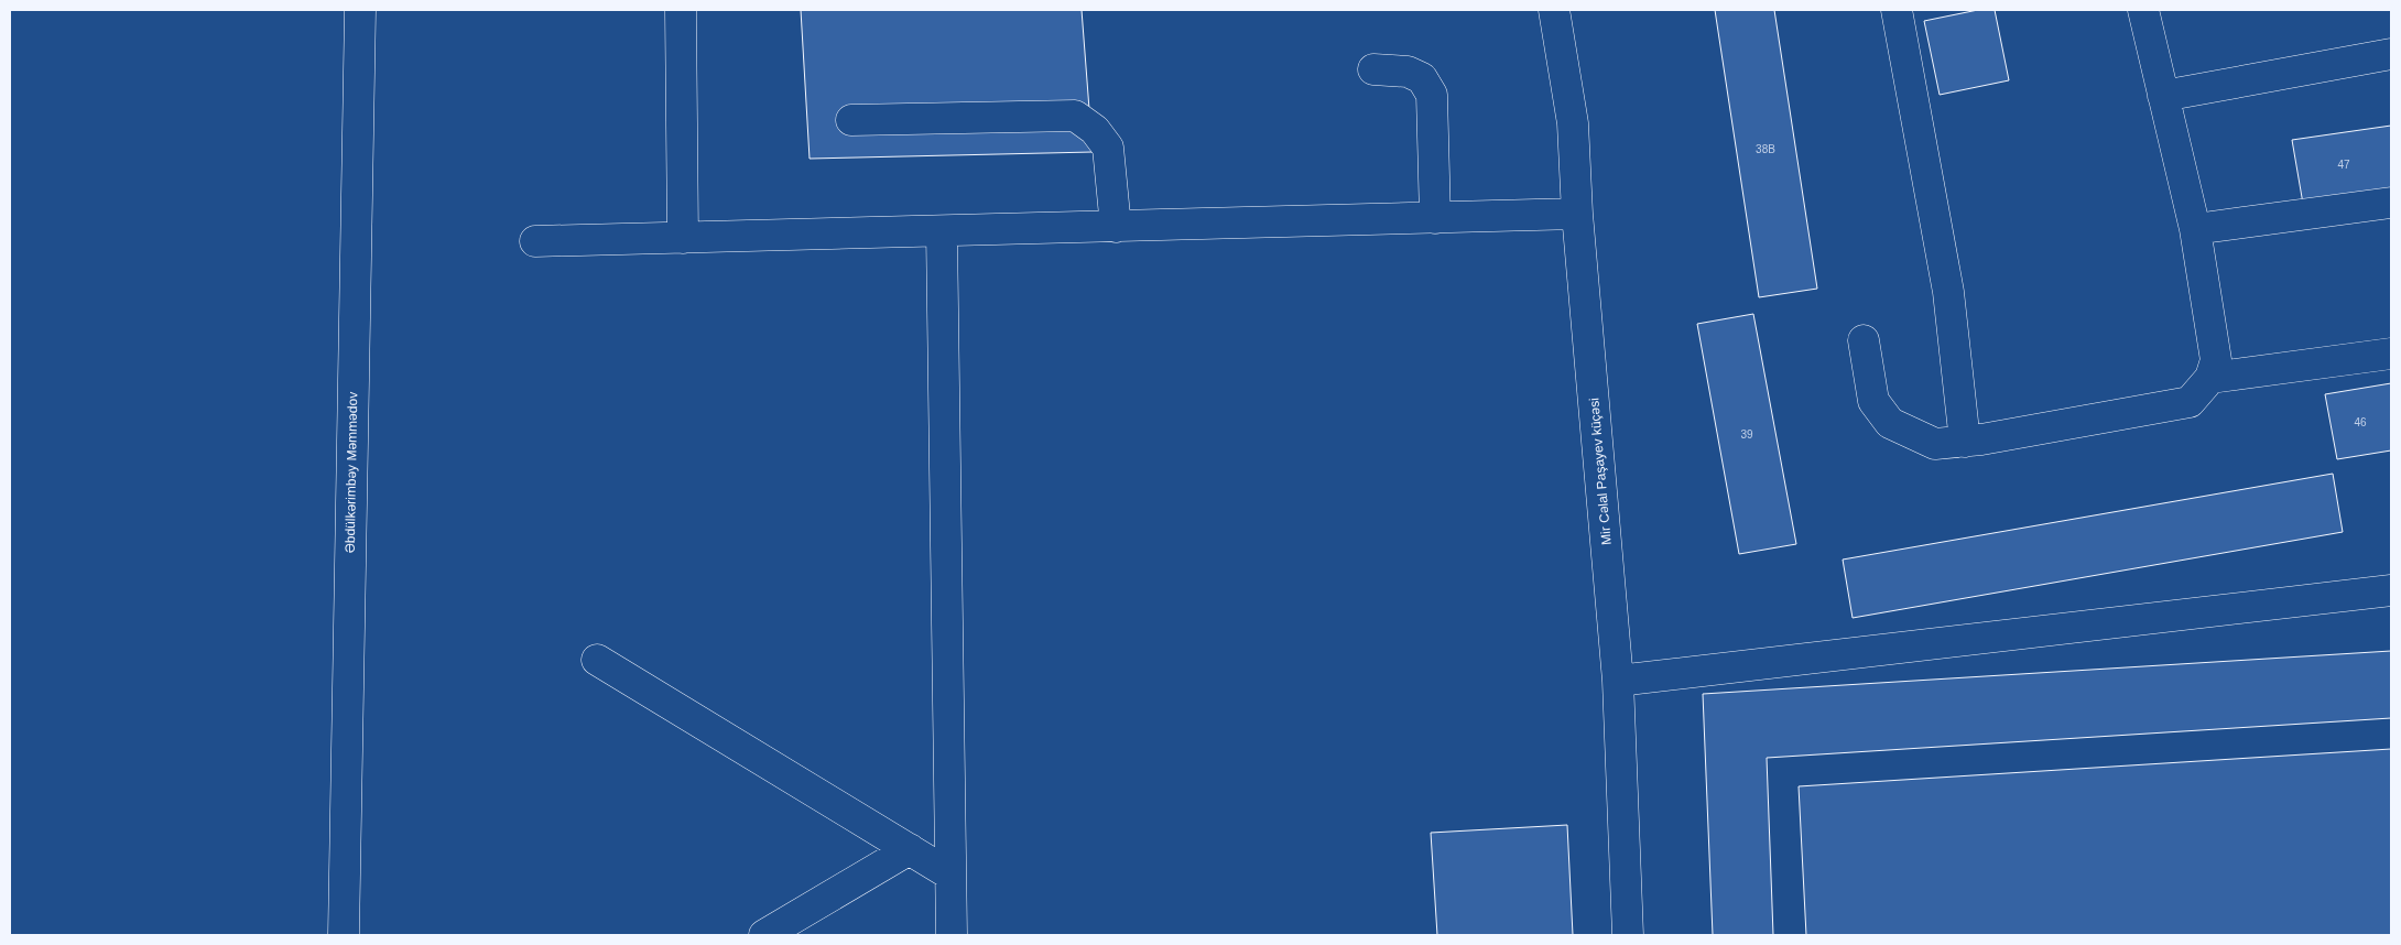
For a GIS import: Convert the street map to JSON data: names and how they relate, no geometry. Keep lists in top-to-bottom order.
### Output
{
  "streets": {
    "street": ["Mir Cəlal Paşayev küçəsi", "Əbdülkərimbəy Məmmədov"]
  },
  "house_numbers": [
    "38B",
    "47",
    "46",
    "39"
  ]
}
